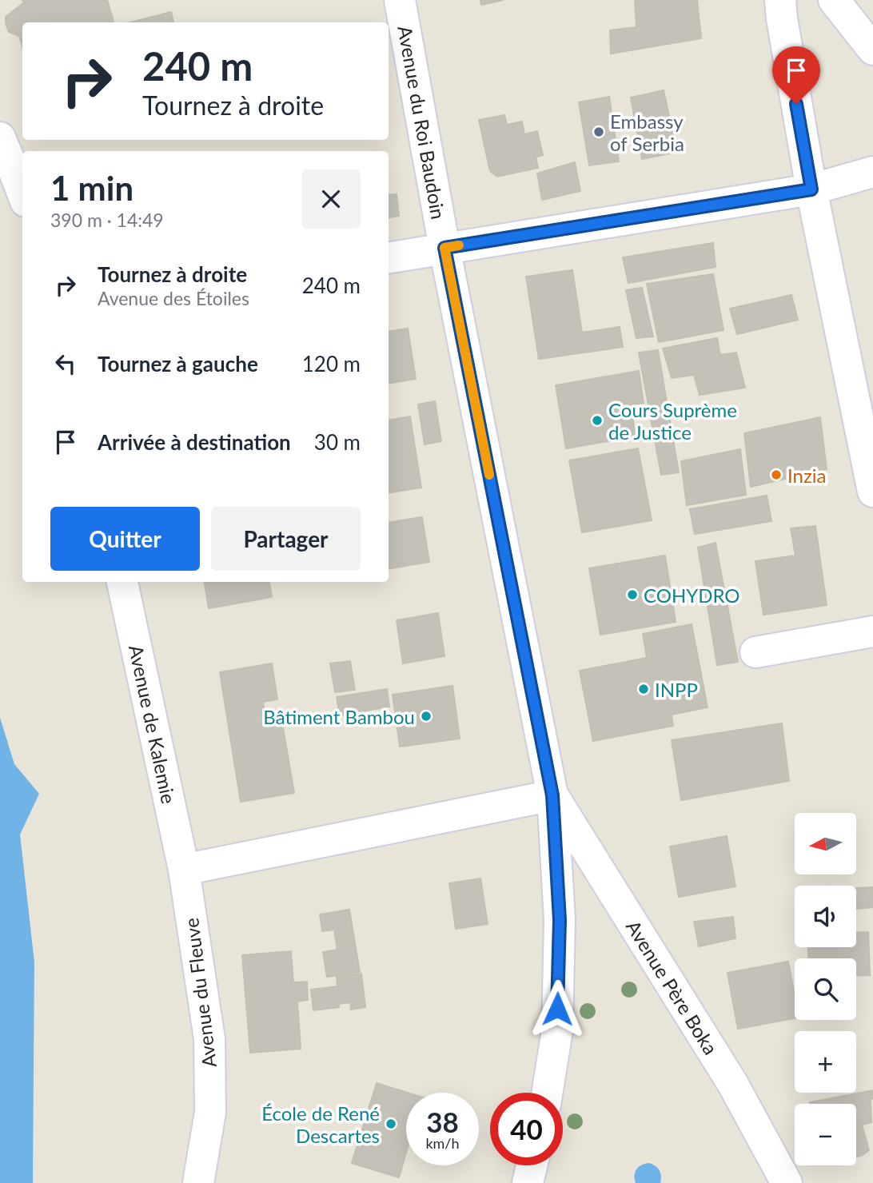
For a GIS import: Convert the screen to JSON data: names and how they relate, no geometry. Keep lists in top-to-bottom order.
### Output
{
  "streets": {
    "street": [
      "Avenue du Roi Baudoin",
      "Avenue de Kalemie",
      "Avenue Père Boka",
      "Avenue du Fleuve"
    ]
  },
  "crossings": [
    ["Avenue du Roi Baudoin", "Avenue Père Boka"],
    ["Avenue de Kalemie", "Avenue du Fleuve"]
  ],
  "places": [
    "Embassy of Serbia",
    "Cours Suprème de Justice",
    "Inzia",
    "COHYDRO",
    "INPP",
    "Bâtiment Bambou",
    "École de René Descartes"
  ],
  "north": "left",
  "page": {
    "turn": ["240 m", "Tournez à droite"],
    "heading": ["1 min", "390 m · 14:49"],
    "list": [
      {
        "name": "Tournez à droite",
        "note": "Avenue des Étoiles",
        "value": "240 m"
      },
      {
        "name": "Tournez à gauche",
        "value": "120 m"
      },
      {
        "name": "Arrivée à destination",
        "value": "30 m"
      }
    ],
    "buttons": ["Quitter", "Partager"],
    "map_buttons": ["+", "−"],
    "speed": "38 km/h",
    "limit": "40"
  }
}
